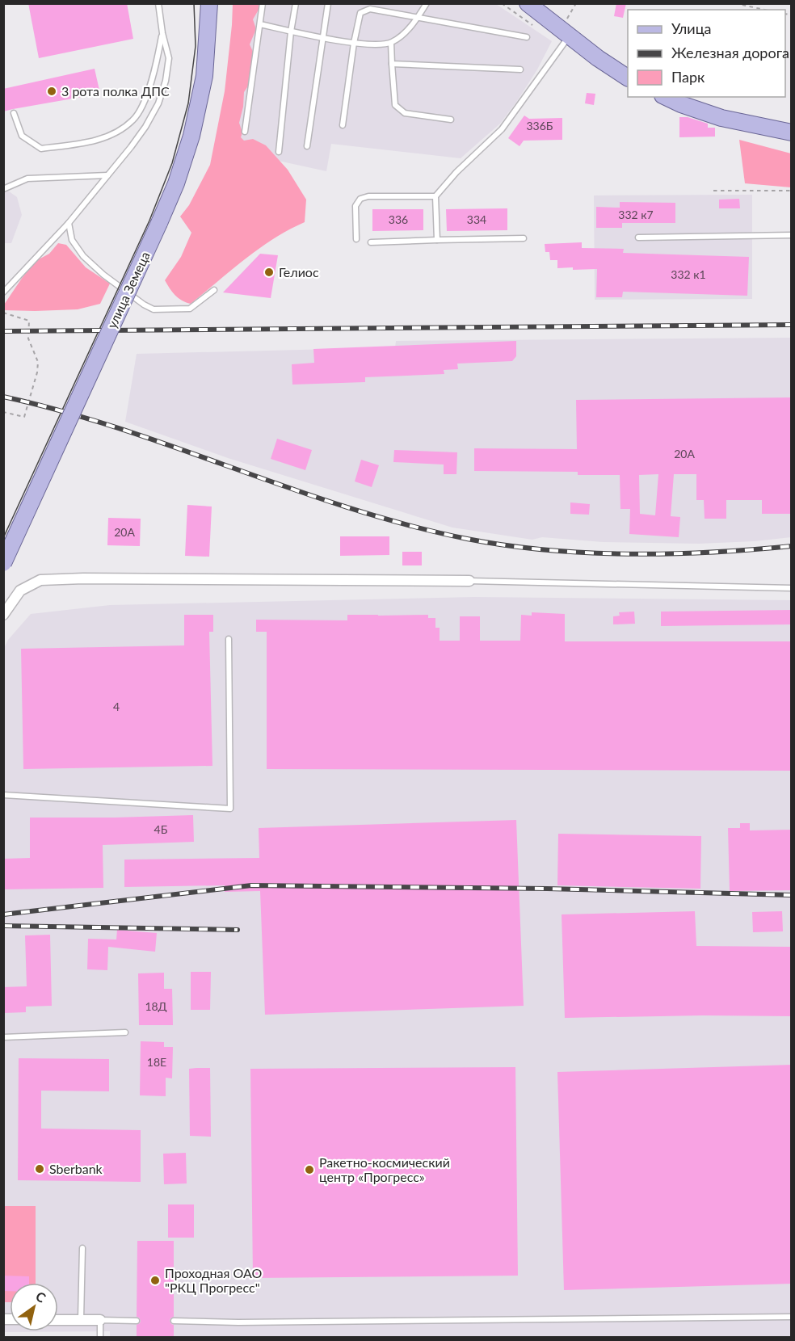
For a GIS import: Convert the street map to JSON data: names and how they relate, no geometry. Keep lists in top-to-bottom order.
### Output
{
  "streets": {
    "main road": ["улица Земеца"]
  },
  "places": [
    "3 рота полка ДПС",
    "Гелиос",
    "Sberbank",
    "Ракетно-космический центр «Прогресс»",
    "Проходная ОАО \"РКЦ Прогресс\""
  ],
  "house_numbers": [
    "336Б",
    "332 к7",
    "336",
    "334",
    "332 к1",
    "20А",
    "20А",
    "4",
    "4Б",
    "18Д",
    "18Е"
  ],
  "legend": ["Улица", "Железная дорога", "Парк"],
  "north": "top right"
}
